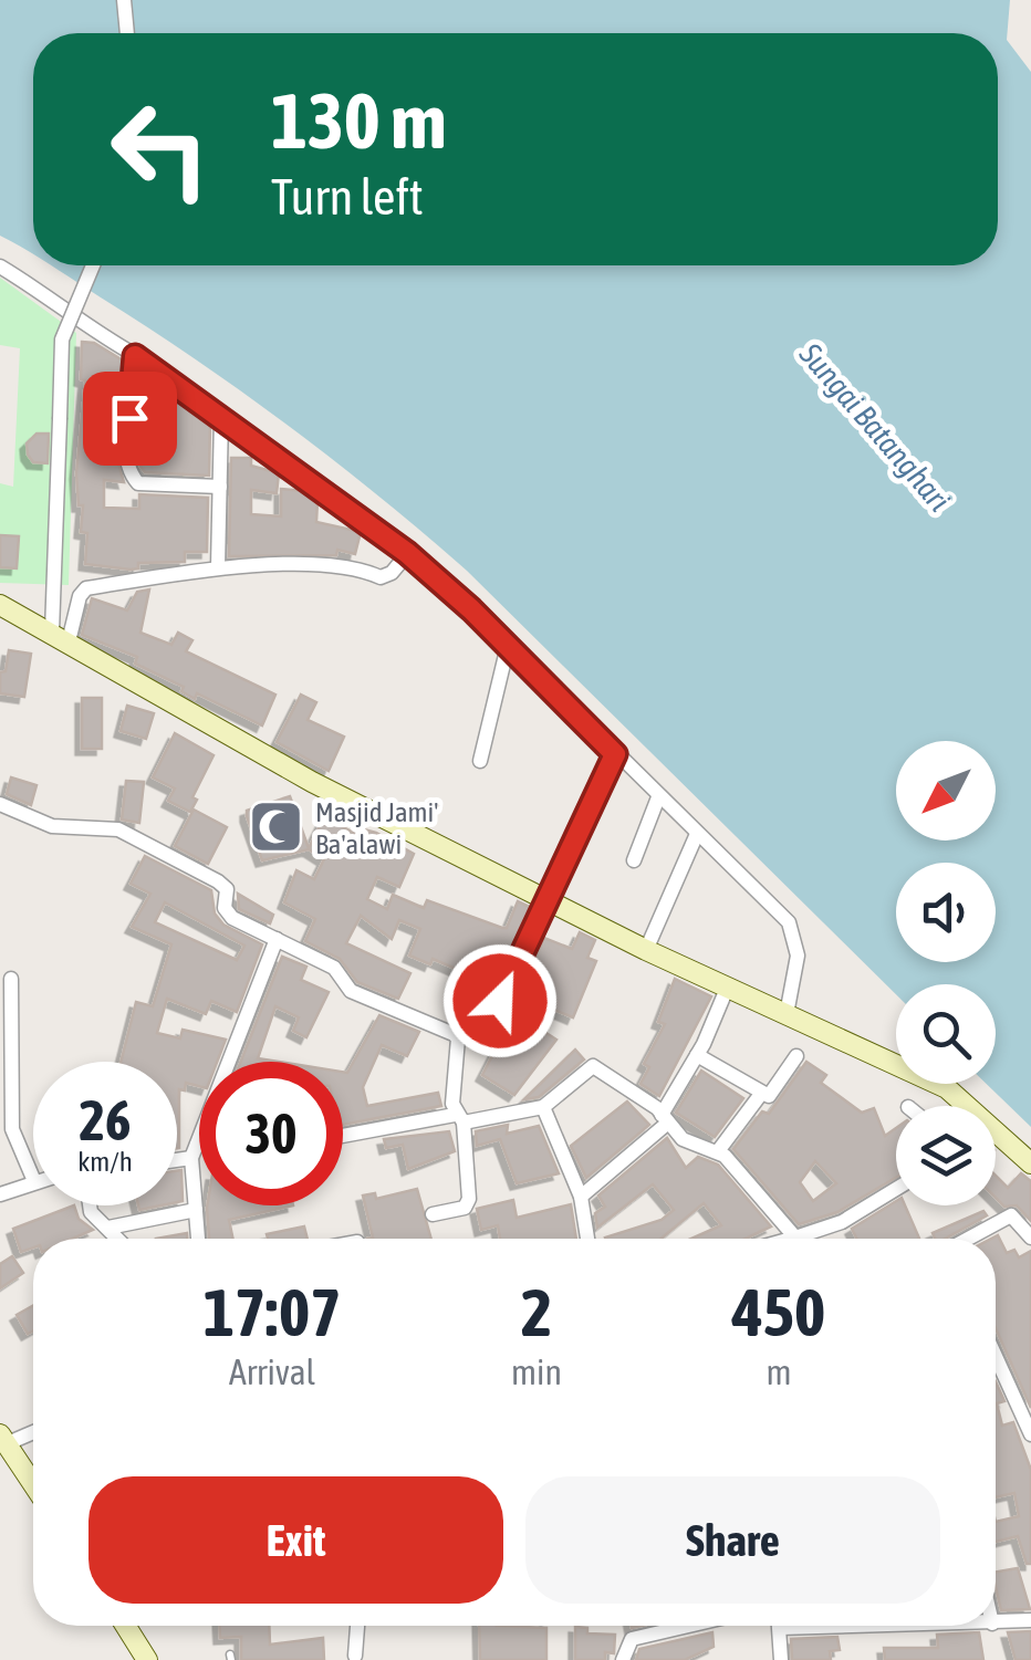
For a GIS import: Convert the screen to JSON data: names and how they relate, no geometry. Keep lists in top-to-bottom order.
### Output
{
  "water": ["Sungai Batanghari"],
  "places": {
    "mosque": ["Masjid Jami' Ba'alawi"]
  },
  "north": "bottom left",
  "page": {
    "turn": ["130 m", "Turn left"],
    "speed": "26 km/h",
    "limit": "30",
    "eta": [
      "17:07",
      "Arrival",
      "2",
      "min",
      "450",
      "m"
    ],
    "buttons": ["Exit", "Share"]
  }
}
